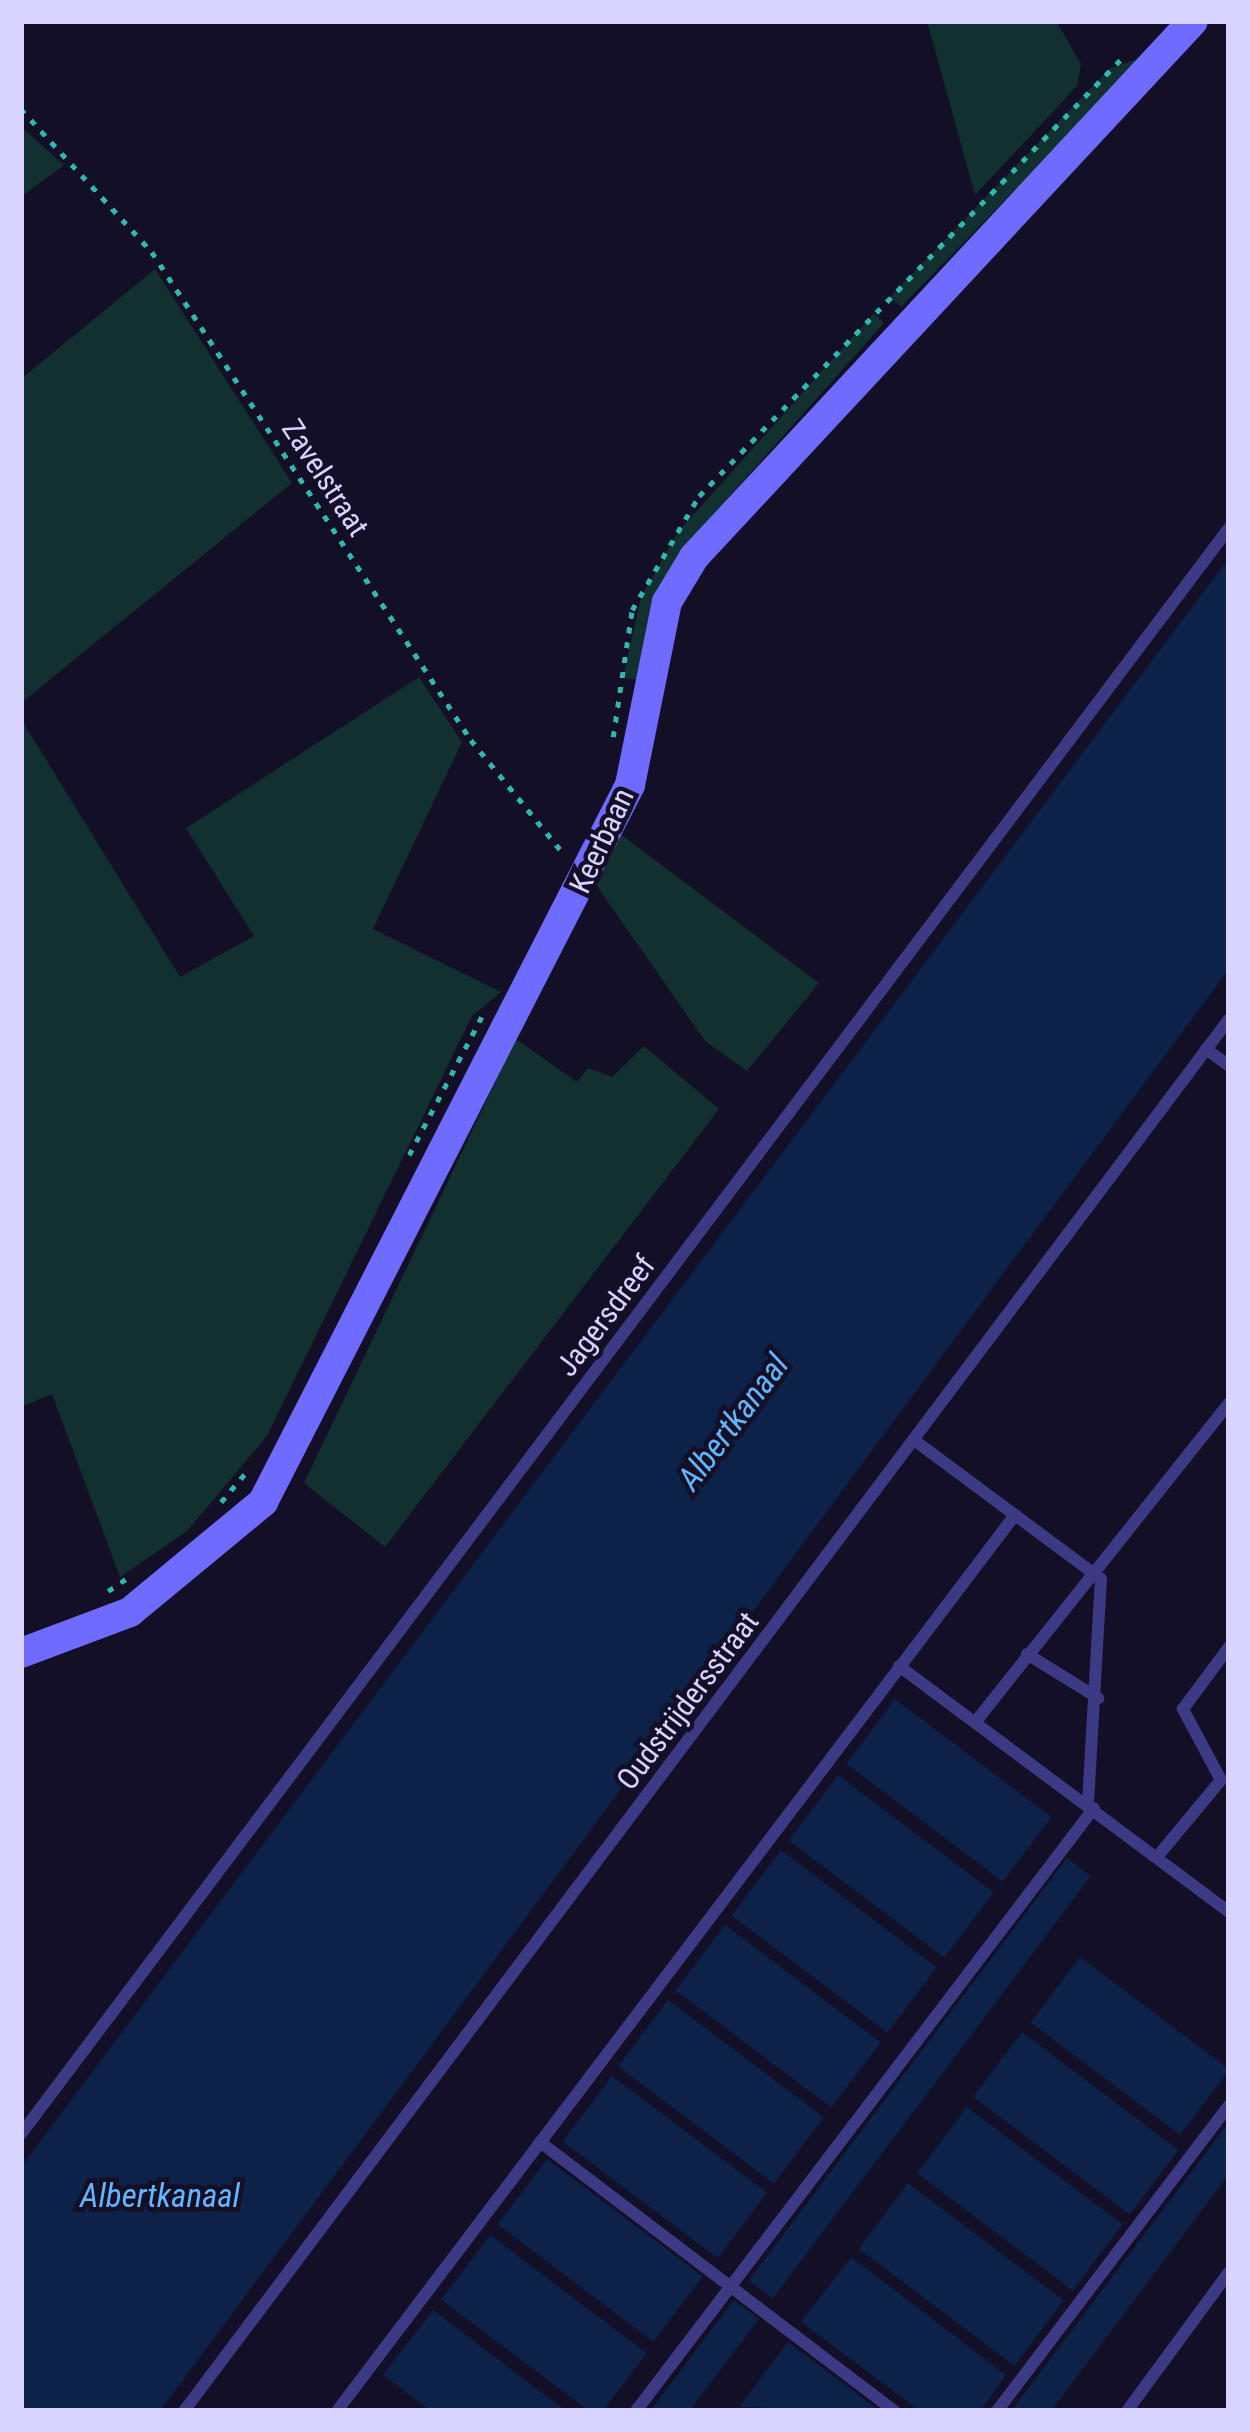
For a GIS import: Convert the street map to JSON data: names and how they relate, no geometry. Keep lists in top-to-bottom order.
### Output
{
  "streets": {
    "street": ["Keerbaan"],
    "lane": ["Jagersdreef", "Oudstrijdersstraat"],
    "path": ["Zavelstraat"]
  },
  "crossings": [
    ["Zavelstraat", "Keerbaan"]
  ],
  "water": ["Albertkanaal"]
}
